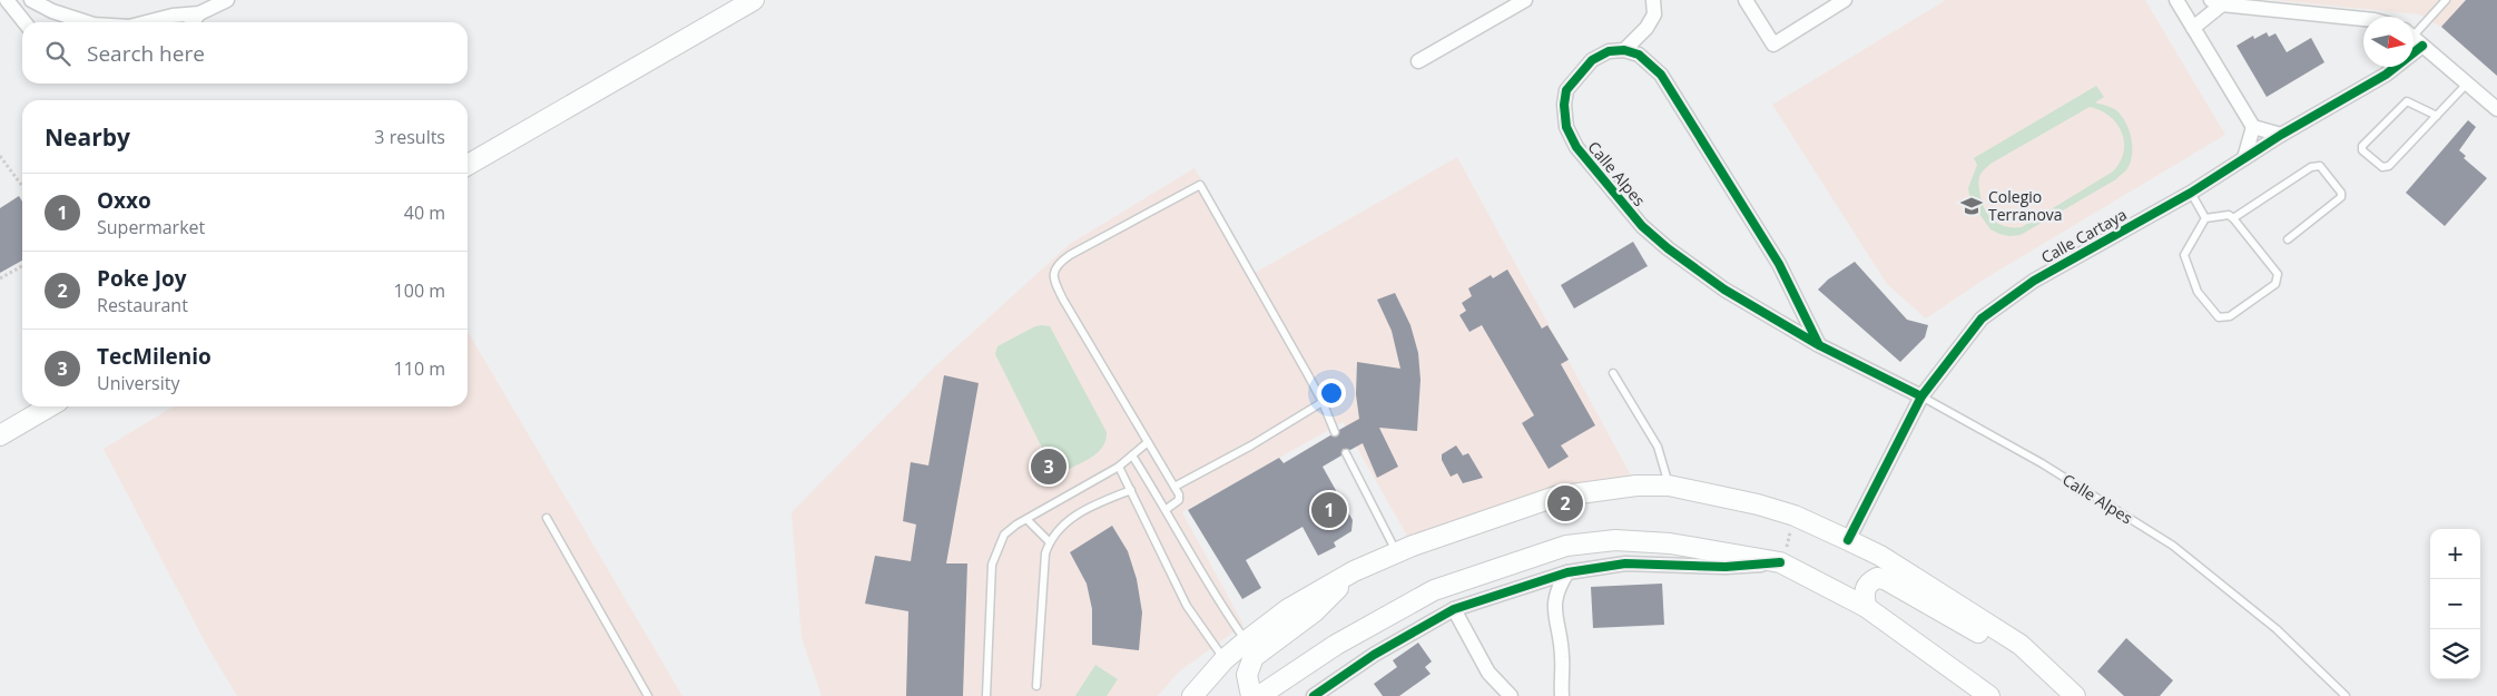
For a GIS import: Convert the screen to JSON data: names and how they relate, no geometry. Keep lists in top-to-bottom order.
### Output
{
  "streets": {
    "street": ["Calle Alpes", "Calle Cartaya"]
  },
  "crossings": [
    ["Calle Alpes", "Calle Cartaya"]
  ],
  "places": {
    "school or university": ["Colegio Terranova"]
  },
  "north": "right",
  "page": {
    "search": "Search here",
    "heading": ["Nearby", "3 results"],
    "list": [
      {
        "mark": "1",
        "name": "Oxxo",
        "note": "Supermarket",
        "value": "40 m"
      },
      {
        "mark": "2",
        "name": "Poke Joy",
        "note": "Restaurant",
        "value": "100 m"
      },
      {
        "mark": "3",
        "name": "TecMilenio",
        "note": "University",
        "value": "110 m"
      }
    ],
    "pins": ["3", "2", "1"],
    "map_buttons": ["+", "−"]
  }
}
